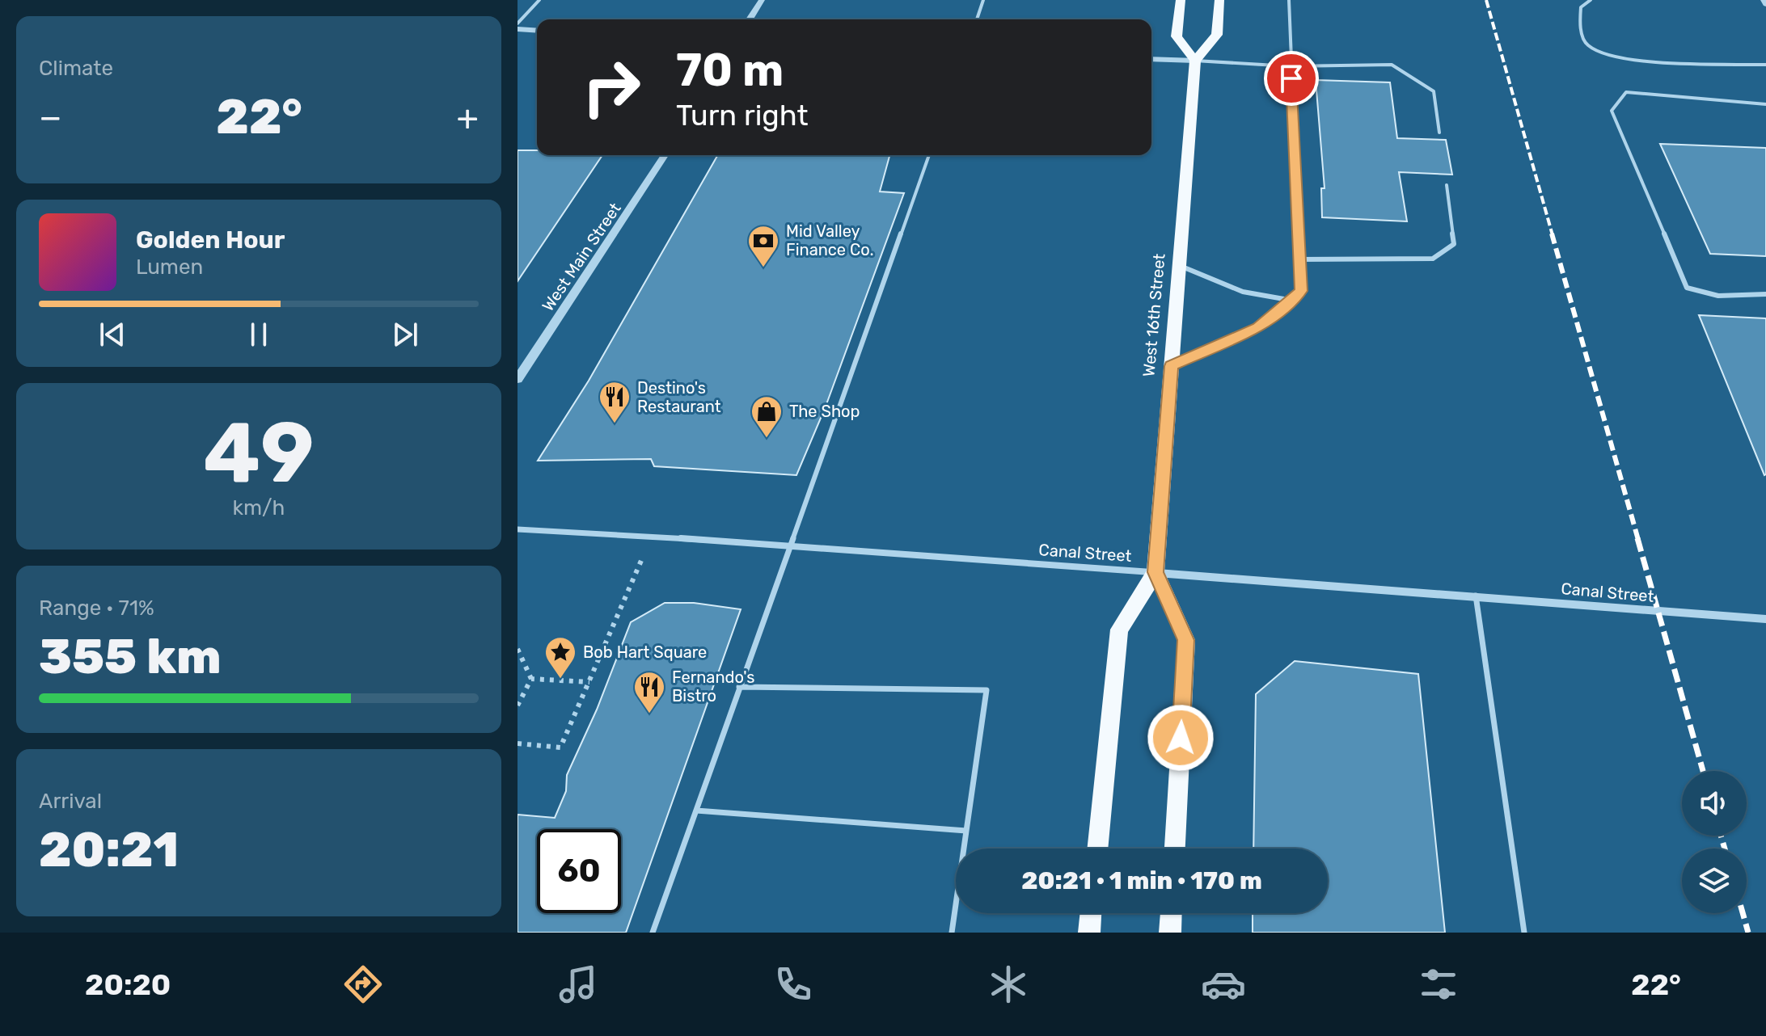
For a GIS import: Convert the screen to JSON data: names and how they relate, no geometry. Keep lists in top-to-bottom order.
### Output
{
  "streets": {
    "main road": ["West 16th Street"],
    "street": ["West Main Street", "Canal Street"]
  },
  "crossings": [
    ["West 16th Street", "Canal Street"]
  ],
  "places": {
    "bank": ["Mid Valley Finance Co."],
    "restaurant": ["Destino's Restaurant", "Fernando's Bistro"],
    "shop": ["The Shop"],
    "place": ["Bob Hart Square"]
  },
  "page": {
    "tile": [
      "Climate",
      ["49", "km/h"],
      ["Range · 71%", "355 km"],
      ["Arrival", "20:21"]
    ],
    "turn": ["70 m", "Turn right"],
    "heat": ["−", "22°", "+"],
    "song": ["Golden Hour", "Lumen"],
    "limit": "60",
    "trip": "20:21 · 1 min · 170 m",
    "tabs": ["20:20", "22°"]
  }
}
